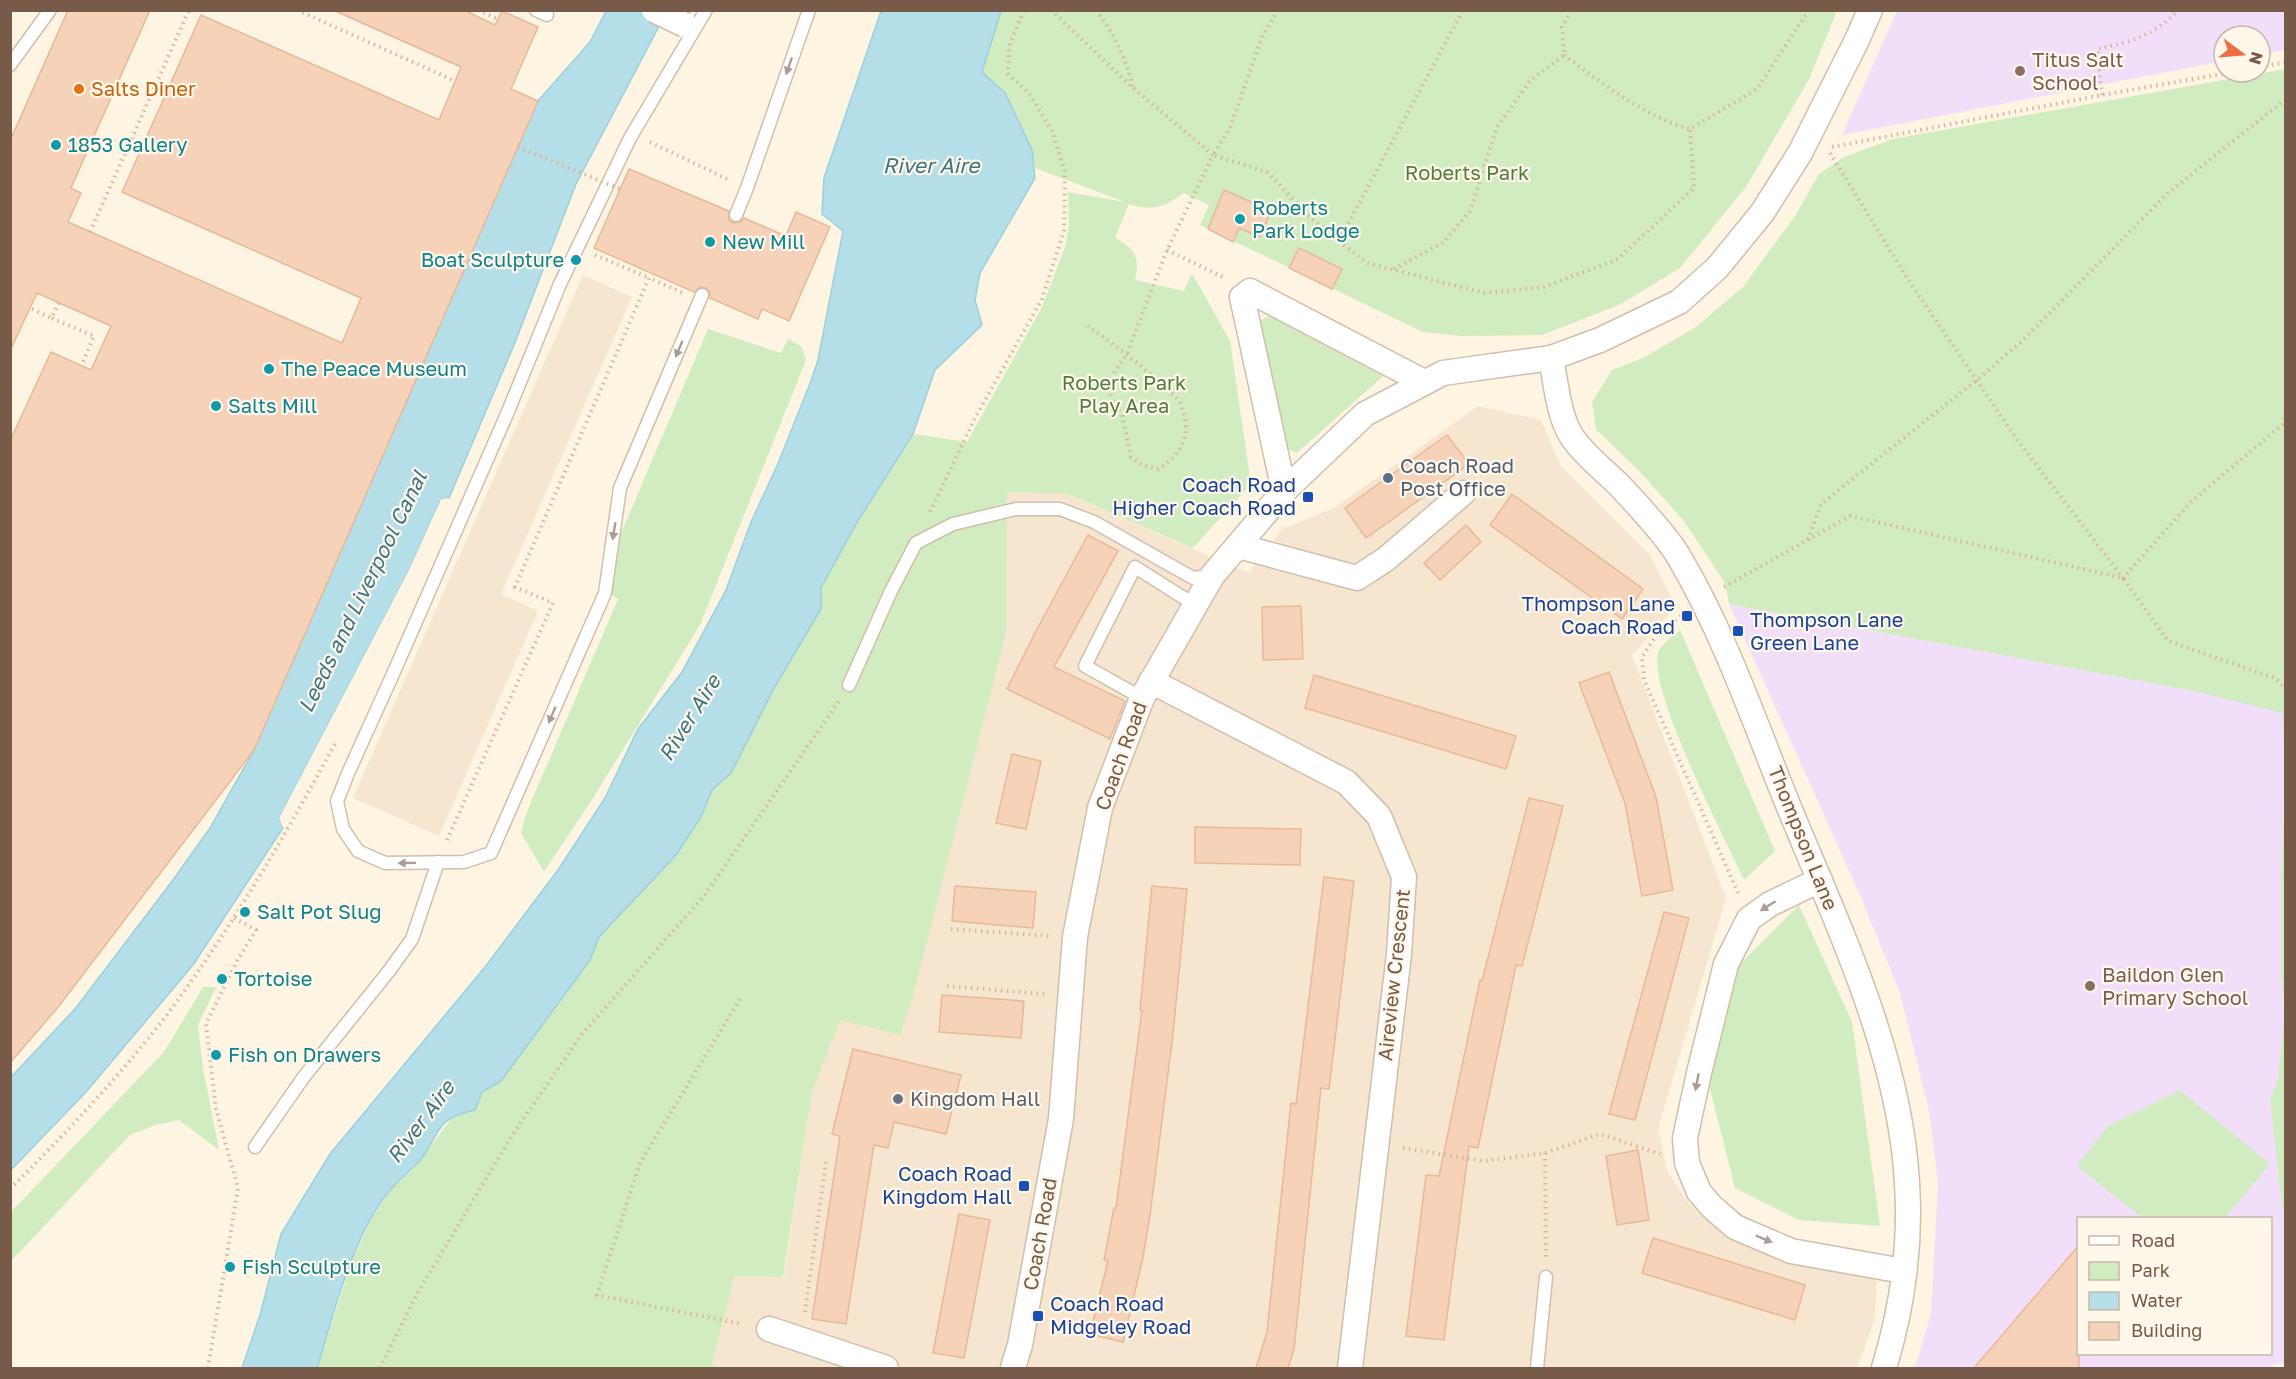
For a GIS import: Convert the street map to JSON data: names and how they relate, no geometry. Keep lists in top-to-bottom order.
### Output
{
  "streets": {
    "street": ["Coach Road", "Thompson Lane", "Aireview Crescent"]
  },
  "crossings": [
    ["Coach Road", "Thompson Lane"],
    ["Coach Road", "Aireview Crescent"]
  ],
  "water": ["River Aire", "Leeds and Liverpool Canal"],
  "parks": ["Roberts Park", "Roberts Park Play Area"],
  "places": {
    "other": [
      "Titus Salt School",
      "Salts Diner",
      "1853 Gallery",
      "Roberts Park Lodge",
      "New Mill",
      "Boat Sculpture",
      "The Peace Museum",
      "Salts Mill",
      "Coach Road Post Office",
      "Salt Pot Slug",
      "Tortoise",
      "Baildon Glen Primary School",
      "Fish on Drawers",
      "Kingdom Hall",
      "Fish Sculpture"
    ],
    "transit": [
      "Coach Road Higher Coach Road",
      "Thompson Lane Coach Road",
      "Thompson Lane Green Lane",
      "Coach Road Kingdom Hall",
      "Coach Road Midgeley Road"
    ]
  },
  "legend": [
    "Road",
    "Park",
    "Water",
    "Building"
  ],
  "north": "right"
}
